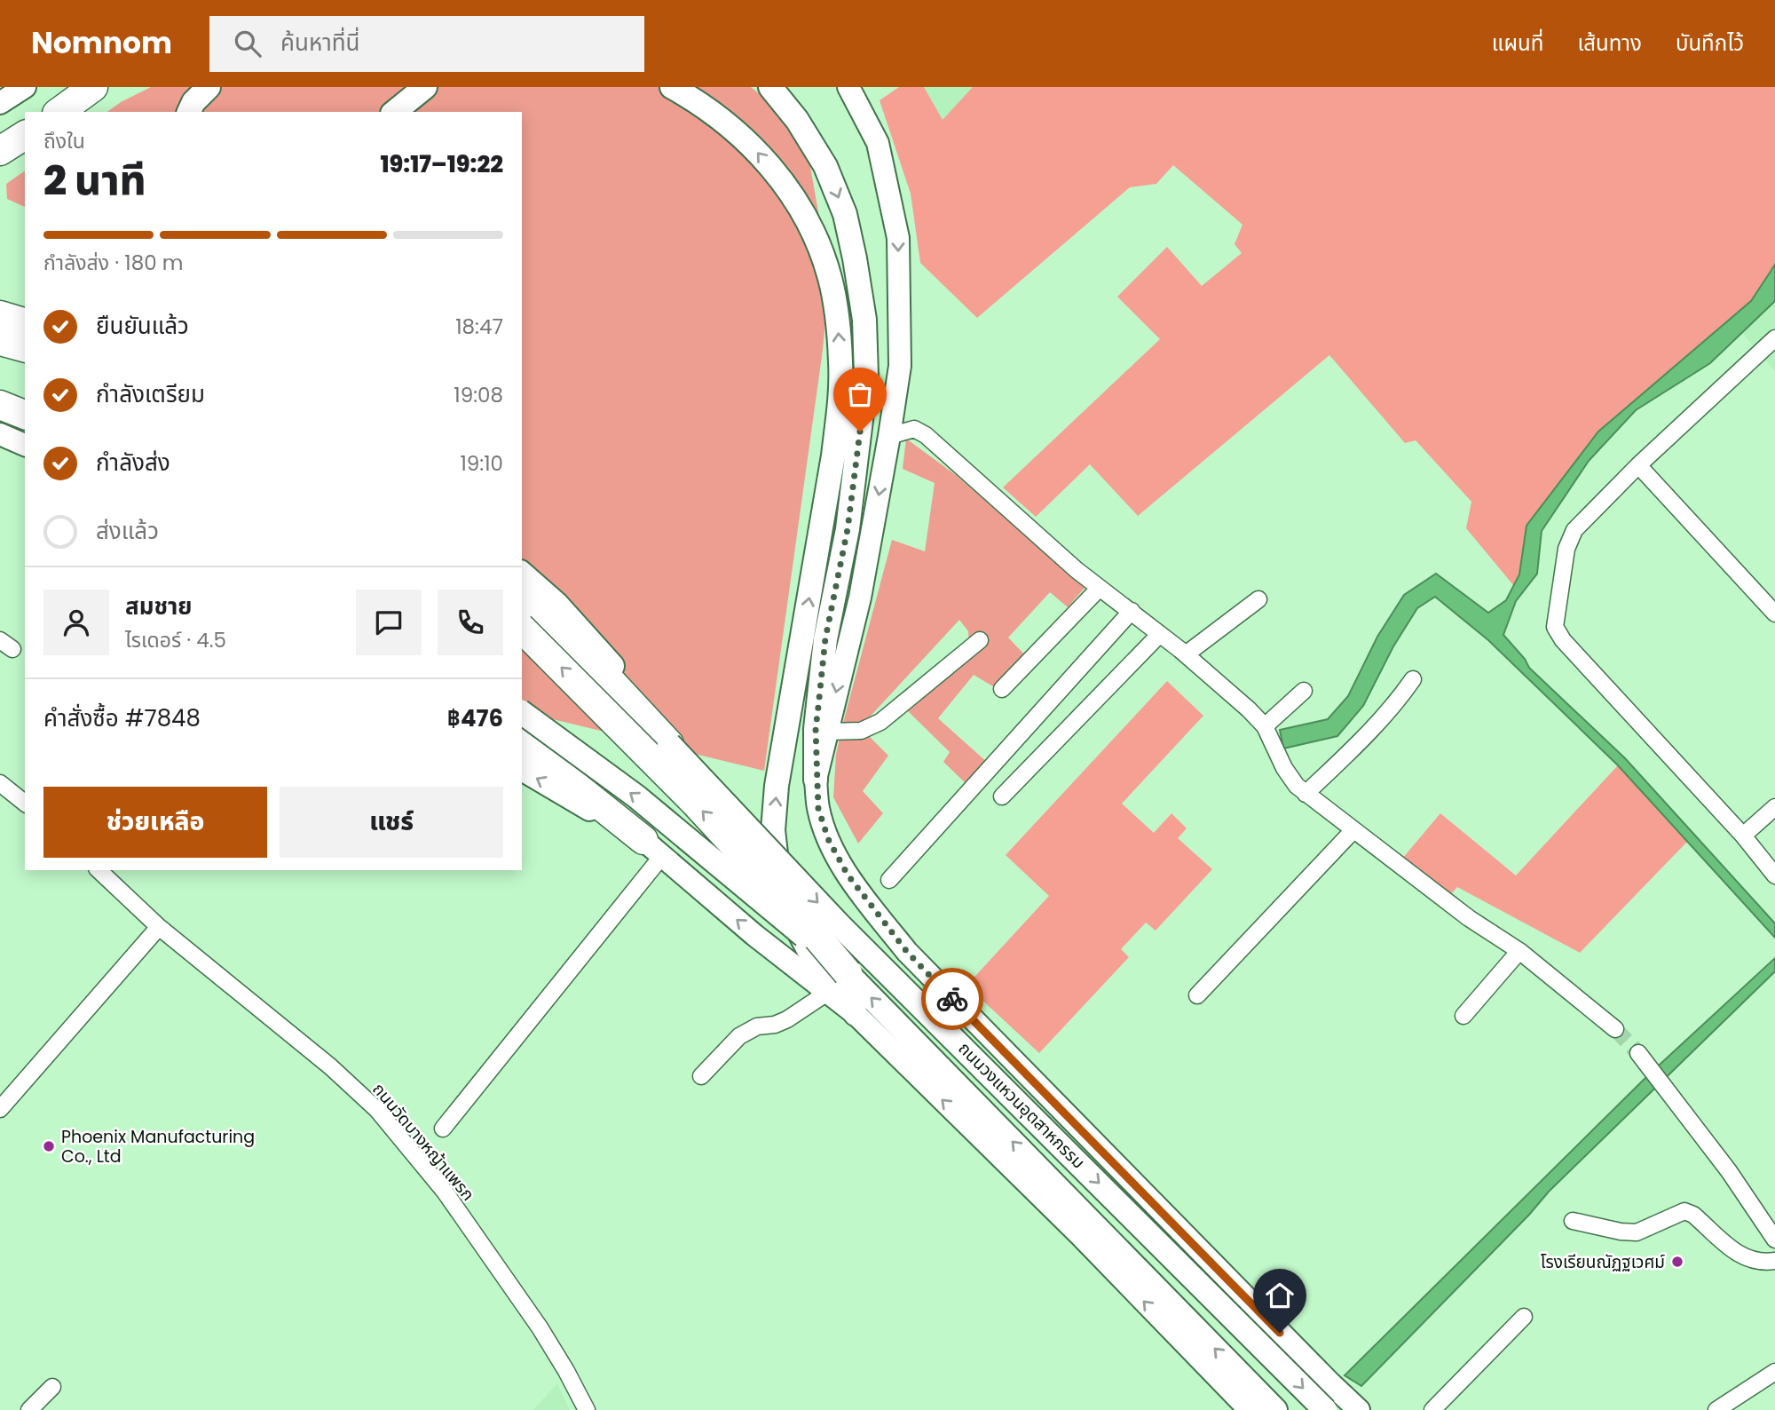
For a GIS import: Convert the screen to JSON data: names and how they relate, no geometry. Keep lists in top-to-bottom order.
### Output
{
  "streets": {
    "main road": ["ถนนวงแหวนอุตสาหกรรม"],
    "street": ["ถนนวัดบางหญ้าแพรก"]
  },
  "places": ["Phoenix Manufacturing Co., Ltd", "โรงเรียนณัฏฐเวศม์"],
  "page": {
    "header": "Nomnom",
    "search": "ค้นหาที่นี่",
    "nav": ["แผนที่", "เส้นทาง", "บันทึกไว้"],
    "heading": ["2 นาที", "ถึงใน", "19:17–19:22"],
    "panel": [
      "สมชาย",
      "ไรเดอร์ · 4.5",
      "คำสั่งซื้อ #7848",
      "฿476"
    ],
    "bar": "กำลังส่ง · 180 m",
    "list": [
      ["ยืนยันแล้ว", "18:47"],
      ["กำลังเตรียม", "19:08"],
      ["กำลังส่ง", "19:10"],
      "ส่งแล้ว"
    ],
    "buttons": ["ช่วยเหลือ", "แชร์"]
  }
}
